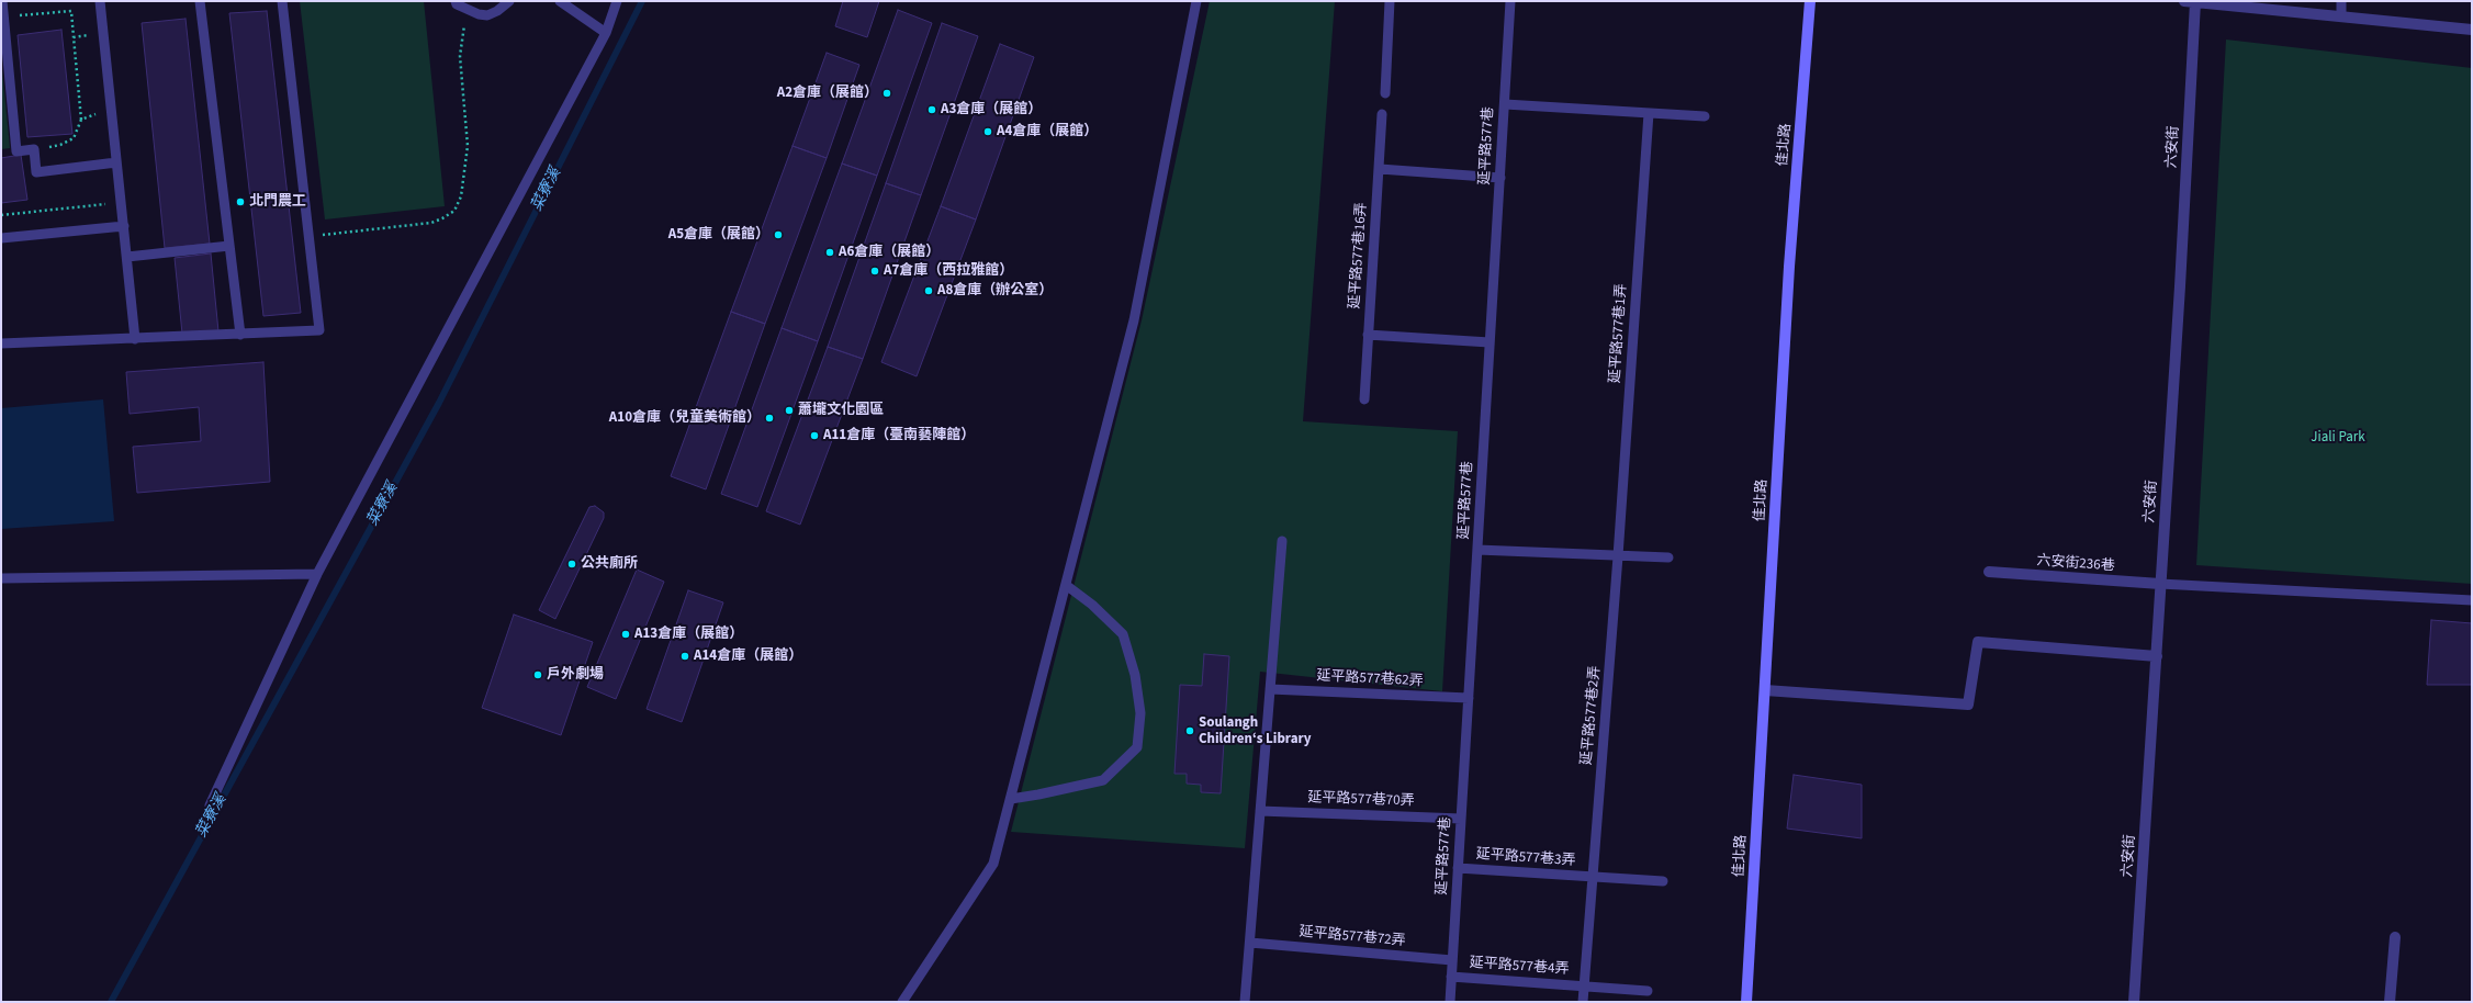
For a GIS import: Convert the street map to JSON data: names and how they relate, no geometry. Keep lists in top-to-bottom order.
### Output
{
  "streets": {
    "street": ["佳北路", "六安街", "六安街236巷"],
    "lane": [
      "延平路577巷",
      "延平路577巷16弄",
      "延平路577巷1弄",
      "延平路577巷62弄",
      "延平路577巷2弄",
      "延平路577巷70弄",
      "延平路577巷3弄",
      "延平路577巷72弄",
      "延平路577巷4弄"
    ]
  },
  "crossings": [
    ["延平路577巷", "延平路577巷62弄"],
    ["延平路577巷", "延平路577巷70弄"],
    ["延平路577巷", "延平路577巷3弄"],
    ["延平路577巷", "延平路577巷72弄"],
    ["延平路577巷", "延平路577巷4弄"],
    ["六安街", "六安街236巷"],
    ["延平路577巷1弄", "延平路577巷2弄"],
    ["延平路577巷2弄", "延平路577巷3弄"],
    ["延平路577巷3弄", "延平路577巷4弄"]
  ],
  "water": ["菜寮溪"],
  "parks": ["Jiali Park"],
  "places": [
    "A2倉庫（展館）",
    "A3倉庫（展館）",
    "A4倉庫（展館）",
    "北門農工",
    "A5倉庫（展館）",
    "A6倉庫（展館）",
    "A7倉庫（西拉雅館）",
    "A8倉庫（辦公室）",
    "蕭壠文化園區",
    "A10倉庫（兒童美術館）",
    "A11倉庫（臺南藝陣館）",
    "公共廁所",
    "A13倉庫（展館）",
    "A14倉庫（展館）",
    "戶外劇場",
    "Soulangh Children‘s Library"
  ]
}
